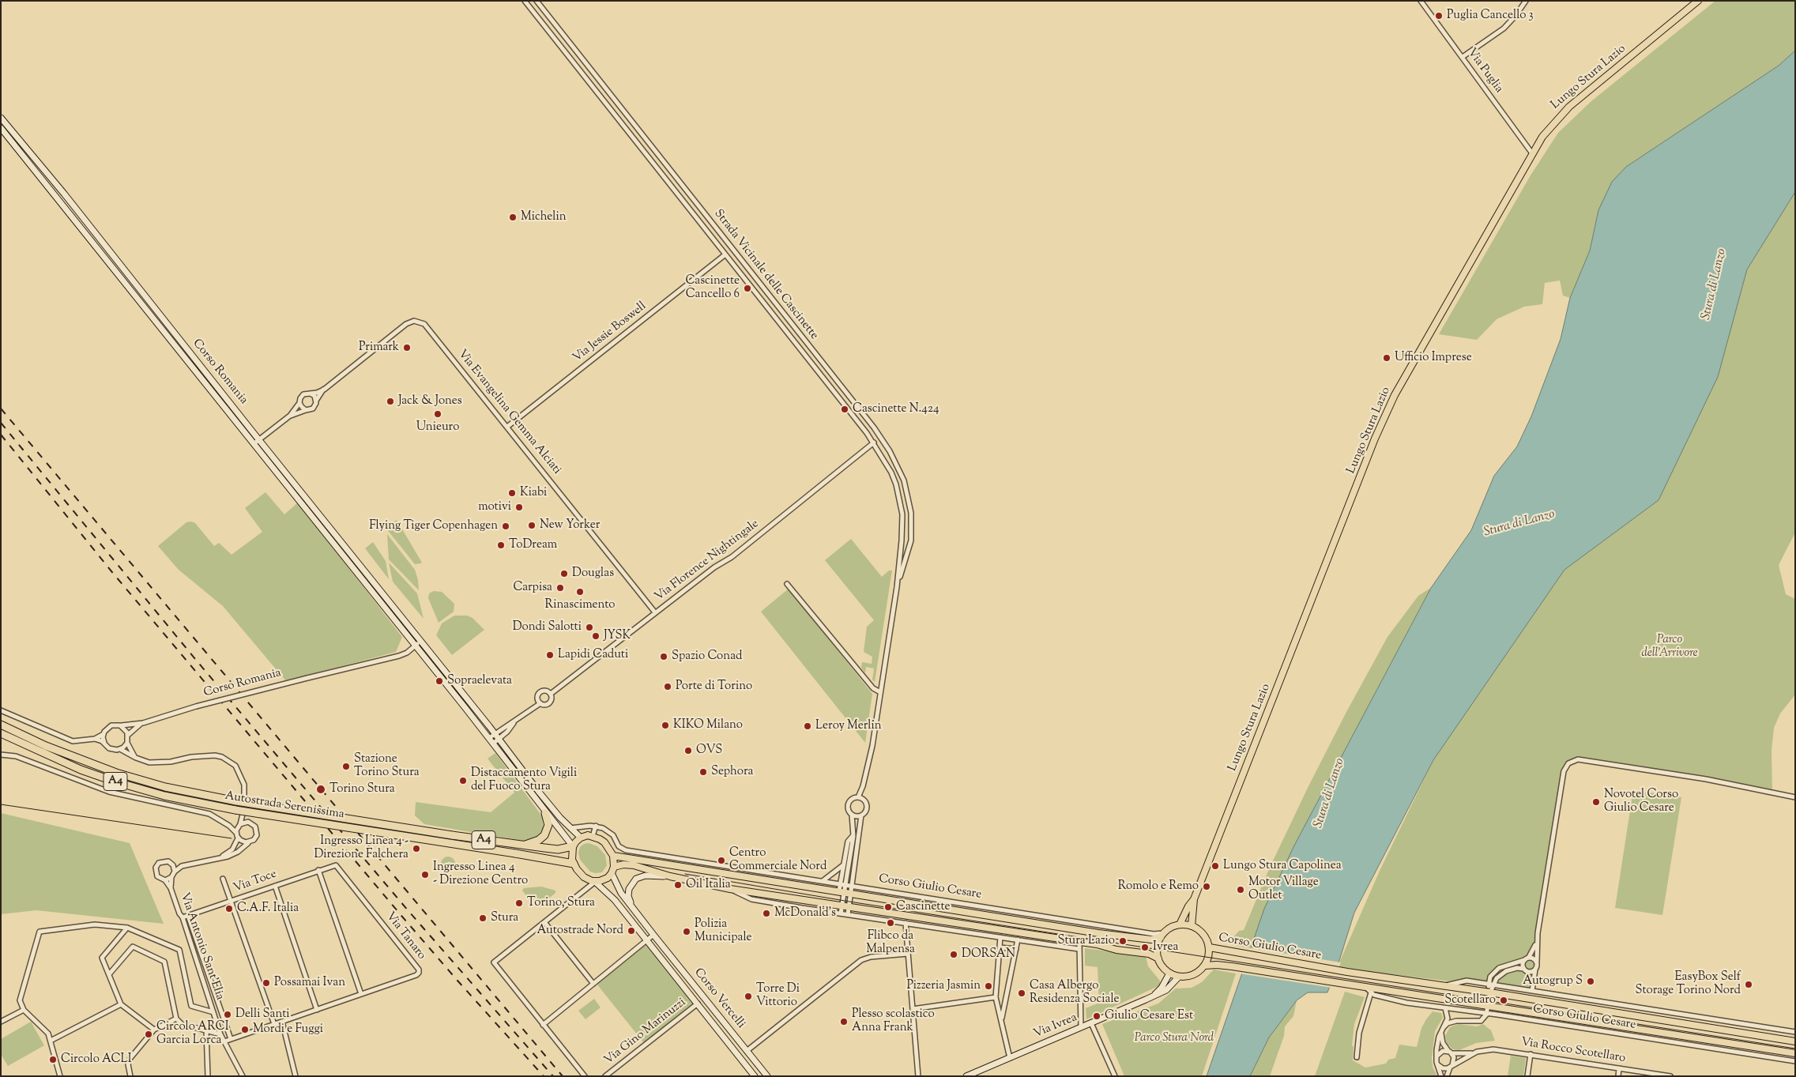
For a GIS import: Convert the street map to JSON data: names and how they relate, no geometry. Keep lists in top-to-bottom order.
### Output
{
  "streets": {
    "highway": ["A4", "Autostrada Serenissima"],
    "main road": [
      "Lungo Stura Lazio",
      "Corso Romania",
      "Corso Giulio Cesare",
      "Corso Vercelli",
      "Via Ivrea"
    ],
    "street": [
      "Via Puglia",
      "Strada Vicinale delle Cascinette",
      "Via Jessie Boswell",
      "Via Evangelina Gemma Alciati",
      "Via Florence Nightingale",
      "Via Toce",
      "Via Tanaro",
      "Via Antonio Sant'Elia",
      "Via Gino Marinuzzi",
      "Via Rocco Scotellaro"
    ]
  },
  "crossings": [
    ["Via Puglia", "Lungo Stura Lazio"],
    ["Lungo Stura Lazio", "Corso Giulio Cesare"],
    ["Lungo Stura Lazio", "Via Ivrea"],
    ["Strada Vicinale delle Cascinette", "Via Jessie Boswell"],
    ["Strada Vicinale delle Cascinette", "Via Florence Nightingale"],
    ["Via Jessie Boswell", "Via Evangelina Gemma Alciati"],
    ["Corso Romania", "Autostrada Serenissima"],
    ["Corso Romania", "Corso Giulio Cesare"],
    ["Corso Romania", "Corso Vercelli"],
    ["Via Evangelina Gemma Alciati", "Via Florence Nightingale"],
    ["Autostrada Serenissima", "Corso Giulio Cesare"],
    ["Autostrada Serenissima", "Corso Vercelli"],
    ["Via Toce", "Via Tanaro"],
    ["Via Toce", "Via Antonio Sant'Elia"],
    ["Corso Giulio Cesare", "Corso Vercelli"],
    ["Corso Giulio Cesare", "Via Ivrea"],
    ["Via Tanaro", "Via Antonio Sant'Elia"],
    ["Corso Vercelli", "Via Gino Marinuzzi"]
  ],
  "water": ["Stura di Lanzo"],
  "parks": ["Parco dell'Arrivore", "Parco Stura Nord"],
  "places": [
    "Puglia Cancello 3",
    "Michelin",
    "Cascinette Cancello 6",
    "Primark",
    "Ufficio Imprese",
    "Jack & Jones",
    "Cascinette N.424",
    "Unieuro",
    "Kiabi",
    "motivi",
    "New Yorker",
    "Flying Tiger Copenhagen",
    "ToDream",
    "Douglas",
    "Carpisa",
    "Rinascimento",
    "Dondi Salotti",
    "JYSK",
    "Lapidi Caduti",
    "Spazio Conad",
    "Sopraelevata",
    "Porte di Torino",
    "KIKO Milano",
    "Leroy Merlin",
    "OVS",
    "Stazione Torino Stura",
    "Sephora",
    "Distaccamento Vigili del Fuoco Stura",
    "Torino Stura",
    "Novotel Corso Giulio Cesare",
    "Ingresso Linea 4 - Direzione Falchera",
    "Centro Commerciale Nord",
    "Lungo Stura Capolinea",
    "Ingresso Linea 4 - Direzione Centro",
    "Oil Italia",
    "Romolo e Remo",
    "Motor Village Outlet",
    "Torino, Stura",
    "Cascinette",
    "C.A.F. Italia",
    "McDonald's",
    "Stura",
    "Flibco da Malpensa",
    "Autostrade Nord",
    "Polizia Municipale",
    "Stura Lazio",
    "Ivrea",
    "DORSAN",
    "Autogrup S",
    "Possamai Ivan",
    "EasyBox Self Storage Torino Nord",
    "Pizzeria Jasmin",
    "Casa Albergo Residenza Sociale",
    "Torre Di Vittorio",
    "Scotellaro",
    "Delli Santi",
    "Giulio Cesare Est",
    "Plesso scolastico Anna Frank",
    "Mordi e Fuggi",
    "Circolo ARCI Garcia Lorca",
    "Circolo ACLI"
  ]
}
